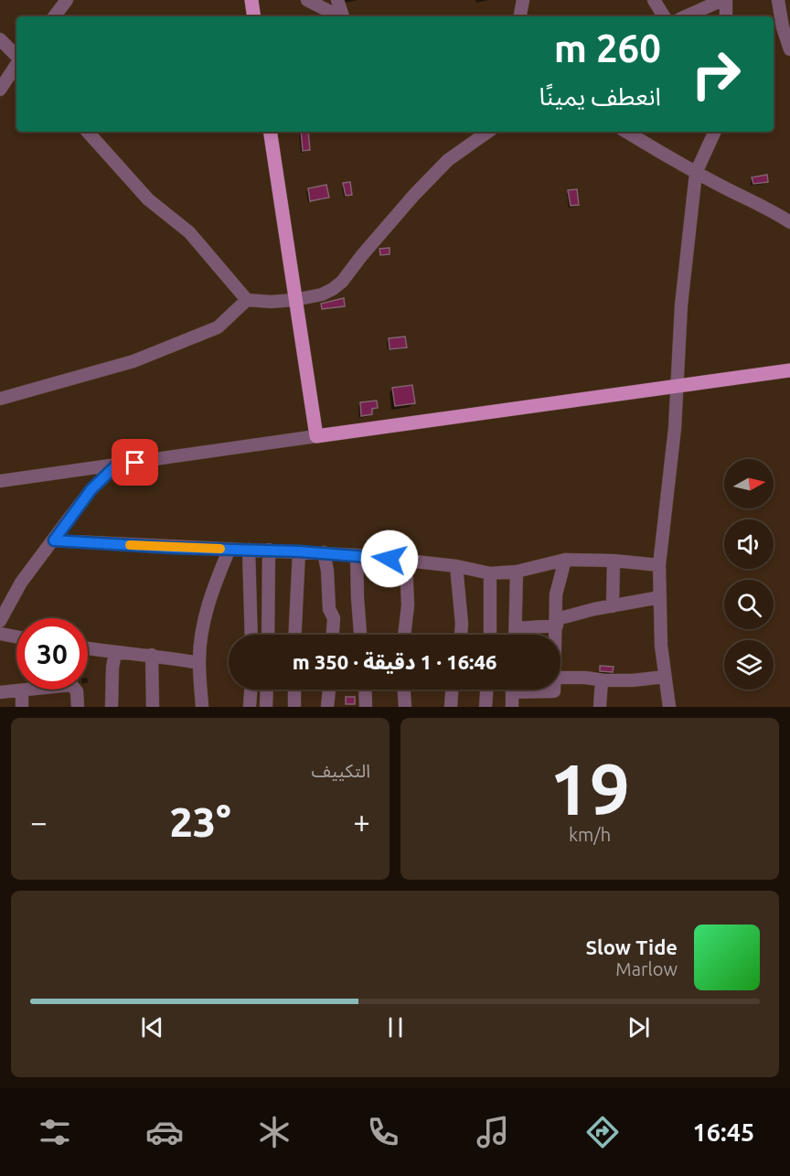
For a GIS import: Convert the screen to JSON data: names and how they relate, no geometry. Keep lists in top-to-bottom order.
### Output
{
  "north": "right",
  "page": {
    "turn": ["260 m", "انعطف يمينًا"],
    "limit": "30",
    "trip": "16:46 · 1 دقيقة · 350 m",
    "tile": [
      ["19", "km/h"],
      "التكييف"
    ],
    "heat": ["−", "23°", "+"],
    "song": ["Slow Tide", "Marlow"],
    "tabs": "16:45"
  }
}
